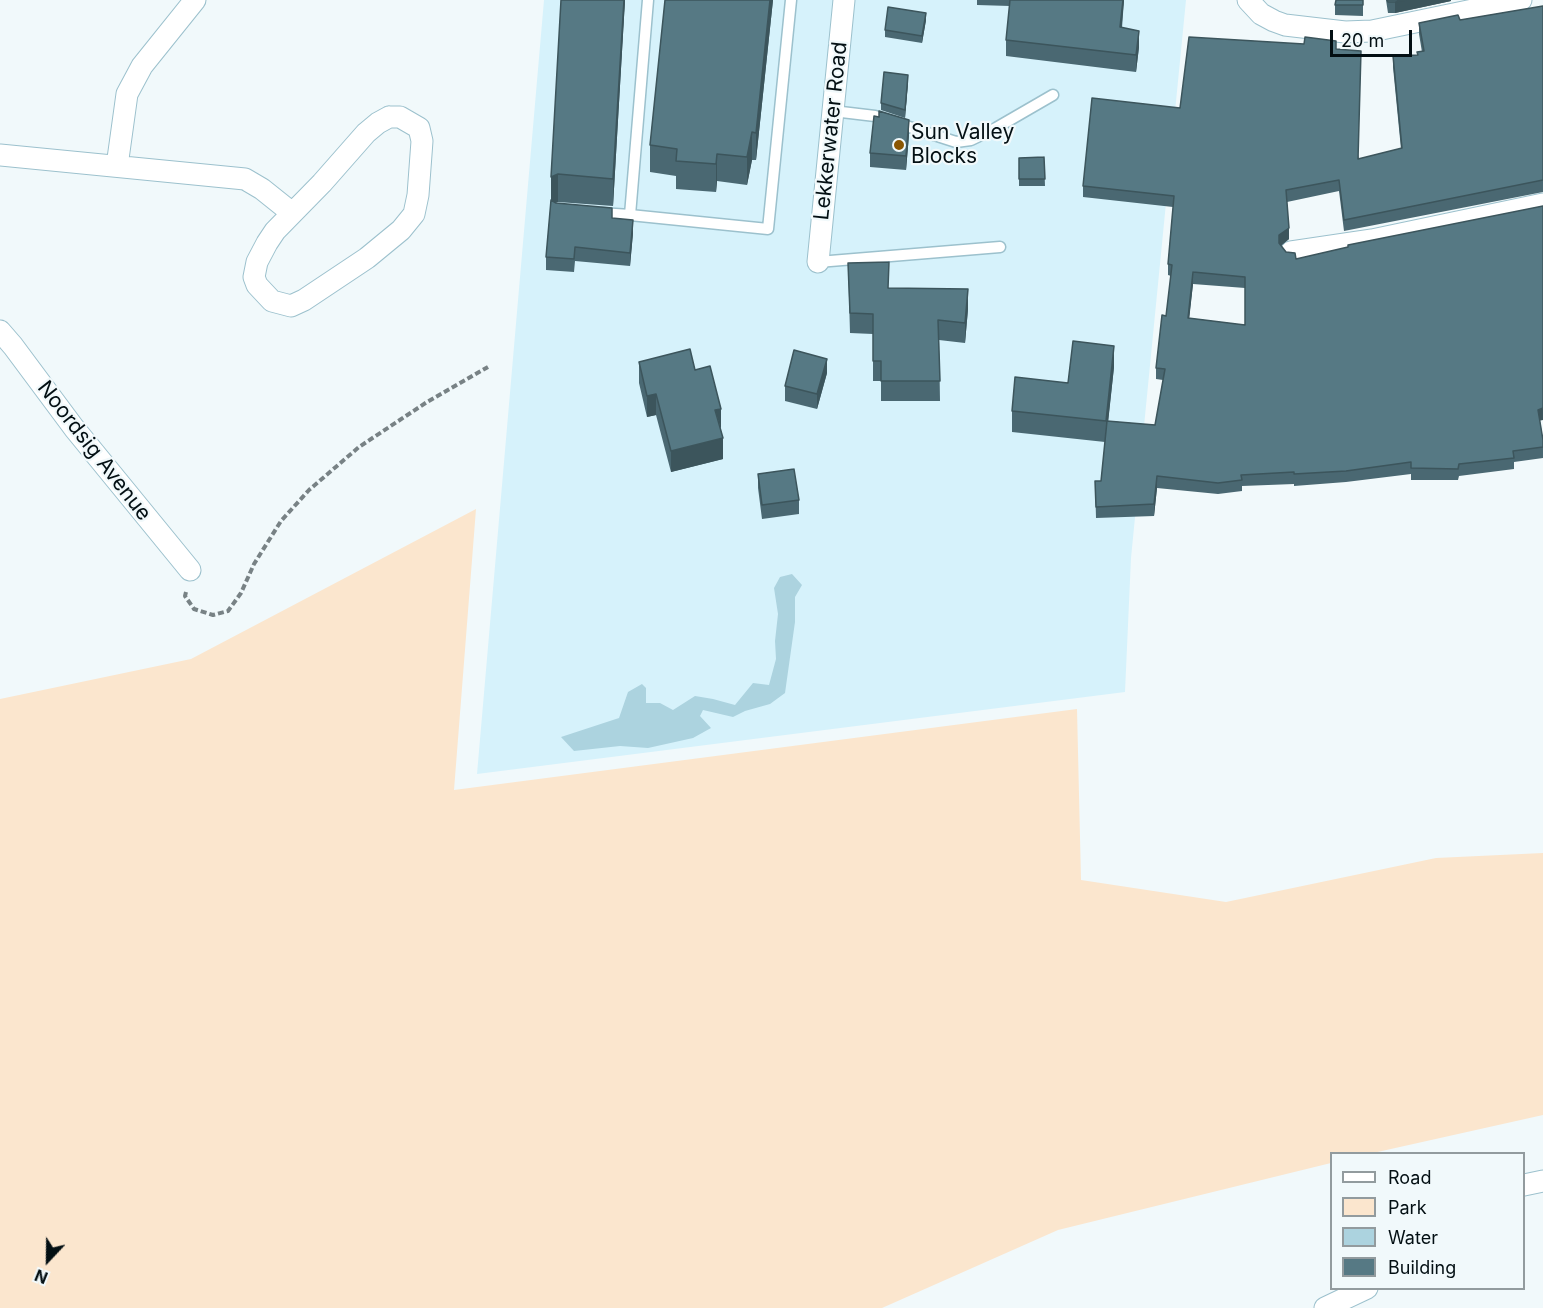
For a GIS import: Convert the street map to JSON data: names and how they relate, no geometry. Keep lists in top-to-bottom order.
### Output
{
  "streets": {
    "street": ["Lekkerwater Road", "Noordsig Avenue"]
  },
  "places": ["Sun Valley Blocks"],
  "legend": [
    "Road",
    "Park",
    "Water",
    "Building"
  ],
  "scale_bar": "20 m",
  "north": "bottom"
}
